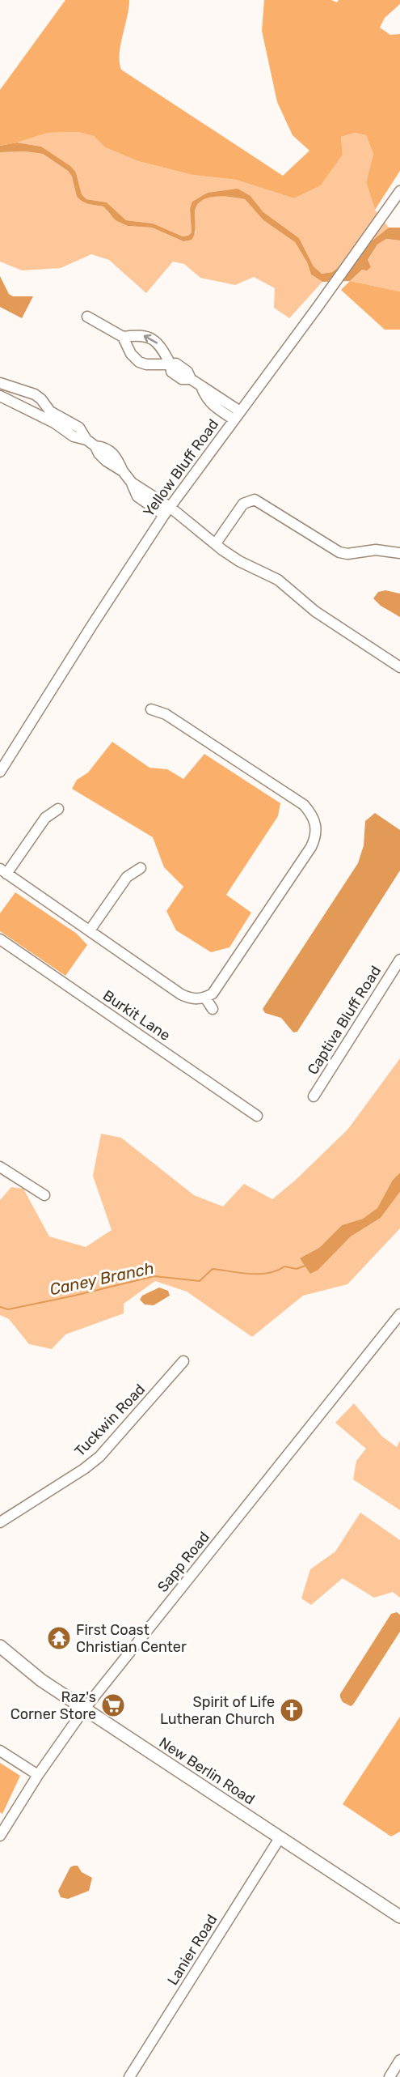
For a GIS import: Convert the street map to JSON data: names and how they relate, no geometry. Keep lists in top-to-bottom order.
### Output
{
  "streets": {
    "main road": ["New Berlin Road"],
    "street": [
      "Yellow Bluff Road",
      "Burkit Lane",
      "Captiva Bluff Road",
      "Tuckwin Road",
      "Sapp Road",
      "Lanier Road"
    ]
  },
  "crossings": [
    ["Sapp Road", "New Berlin Road"],
    ["New Berlin Road", "Lanier Road"]
  ],
  "water": ["Caney Branch"],
  "places": {
    "temple": ["First Coast Christian Center"],
    "supermarket": ["Raz's Corner Store"],
    "church": ["Spirit of Life Lutheran Church"]
  }
}
